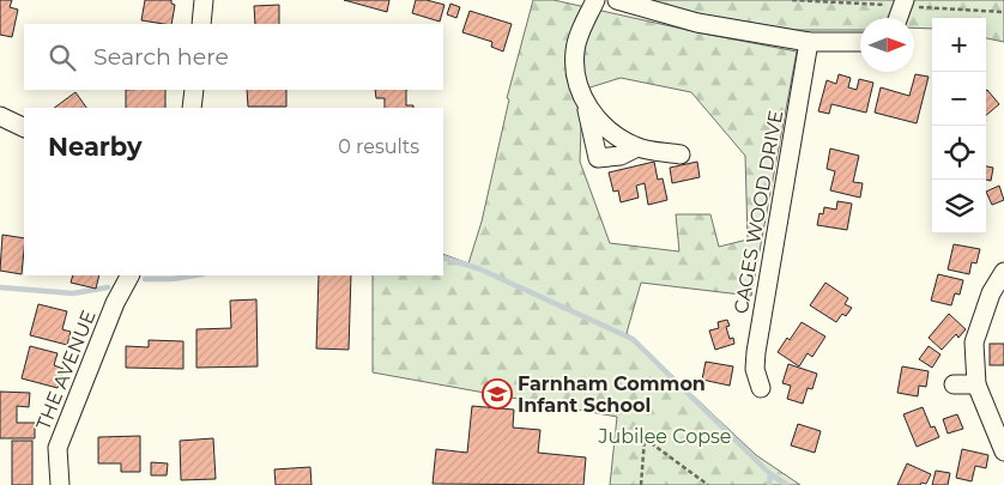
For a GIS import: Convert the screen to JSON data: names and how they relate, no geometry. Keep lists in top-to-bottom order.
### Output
{
  "streets": {
    "street": ["CAGES WOOD DRIVE", "THE AVENUE"]
  },
  "parks": ["Jubilee Copse"],
  "places": {
    "school or university": ["Farnham Common Infant School"]
  },
  "north": "right",
  "page": {
    "map_buttons": ["+", "−"],
    "search": "Search here",
    "heading": ["Nearby", "0 results"]
  }
}
